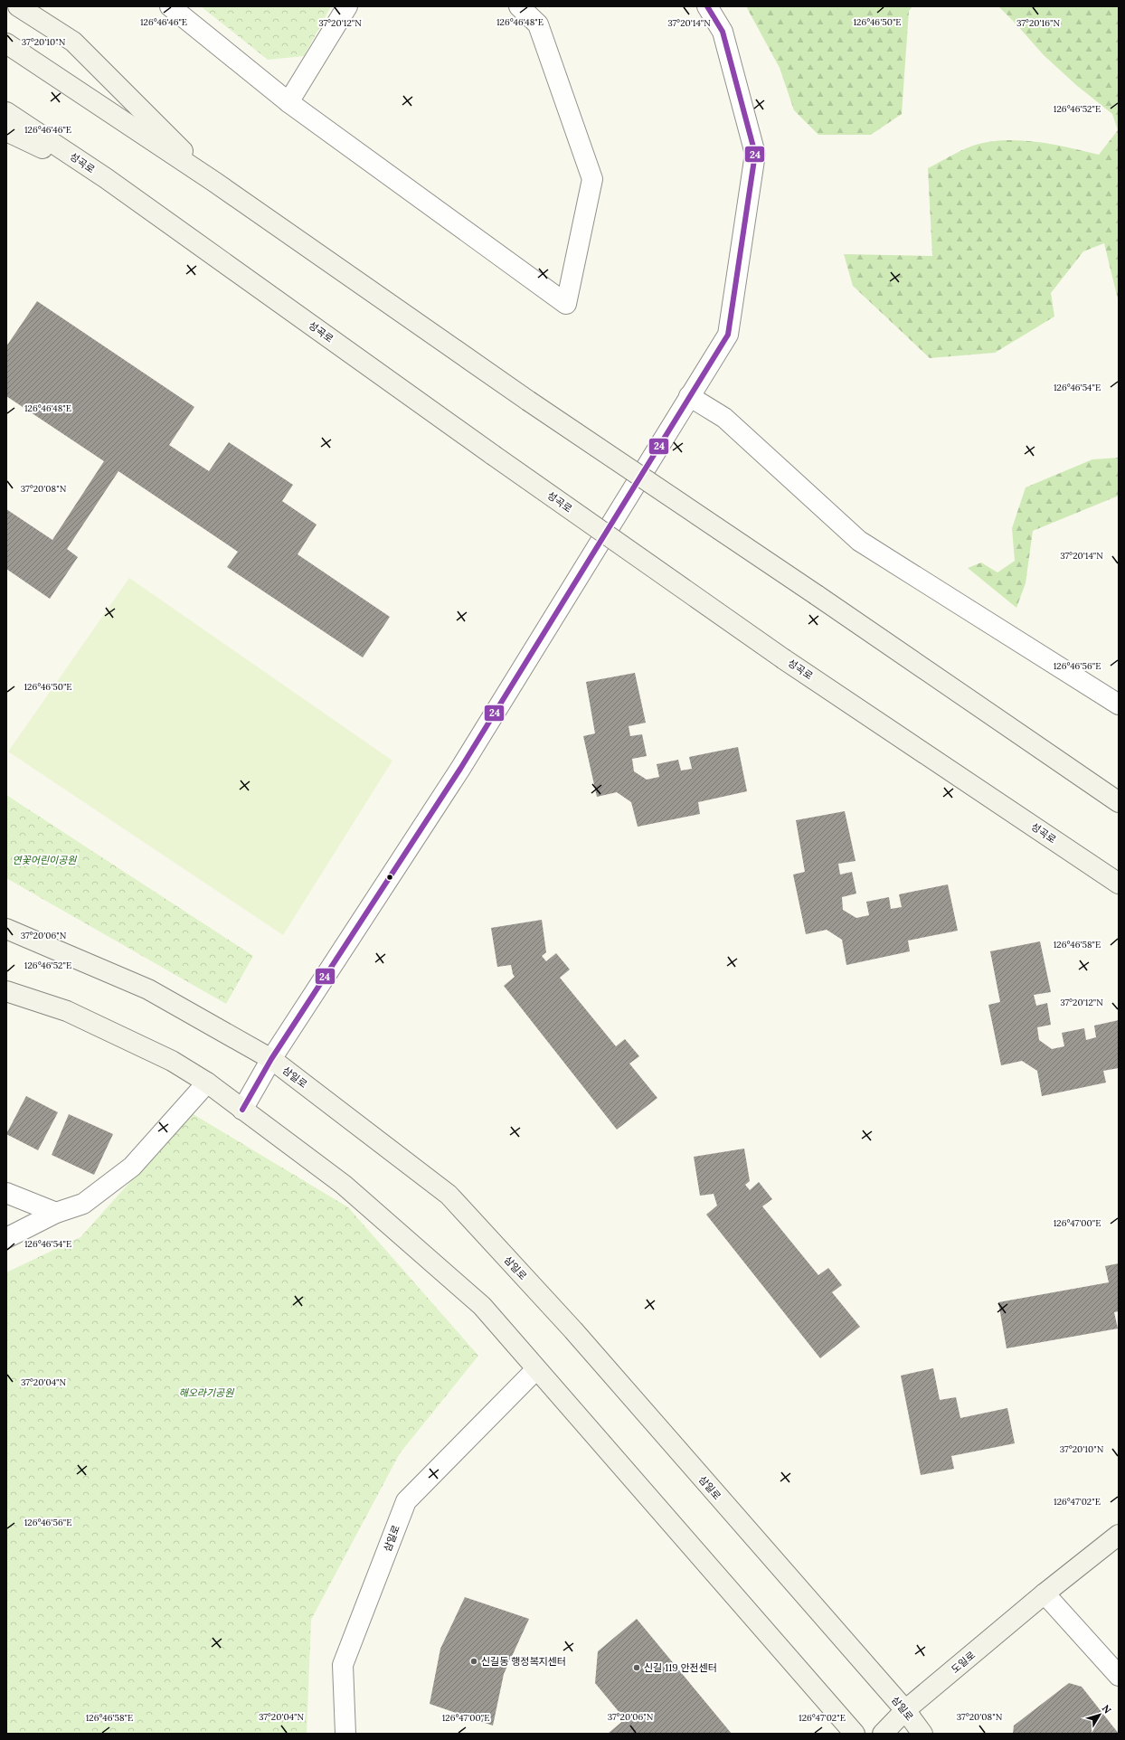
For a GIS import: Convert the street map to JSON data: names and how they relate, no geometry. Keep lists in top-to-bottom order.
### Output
{
  "streets": {
    "main road": ["성곡로", "삼일로", "도일로"]
  },
  "crossings": [
    ["삼일로", "도일로"]
  ],
  "parks": ["연꽃어린이공원", "해오라기공원"],
  "places": ["신길동 행정복지센터", "신길 119 안전센터"],
  "lines": ["transit line 24"],
  "north": "top right",
  "coordinates": [
    "126°46'46\"E",
    "126°46'48\"E",
    "126°46'50\"E",
    "37°20'12\"N",
    "37°20'16\"N",
    "37°20'14\"N",
    "37°20'10\"N",
    "126°46'52\"E",
    "126°46'54\"E",
    "37°20'08\"N",
    "126°46'56\"E",
    "37°20'06\"N",
    "126°46'58\"E",
    "126°47'00\"E",
    "37°20'04\"N",
    "126°47'02\"E"
  ]
}
